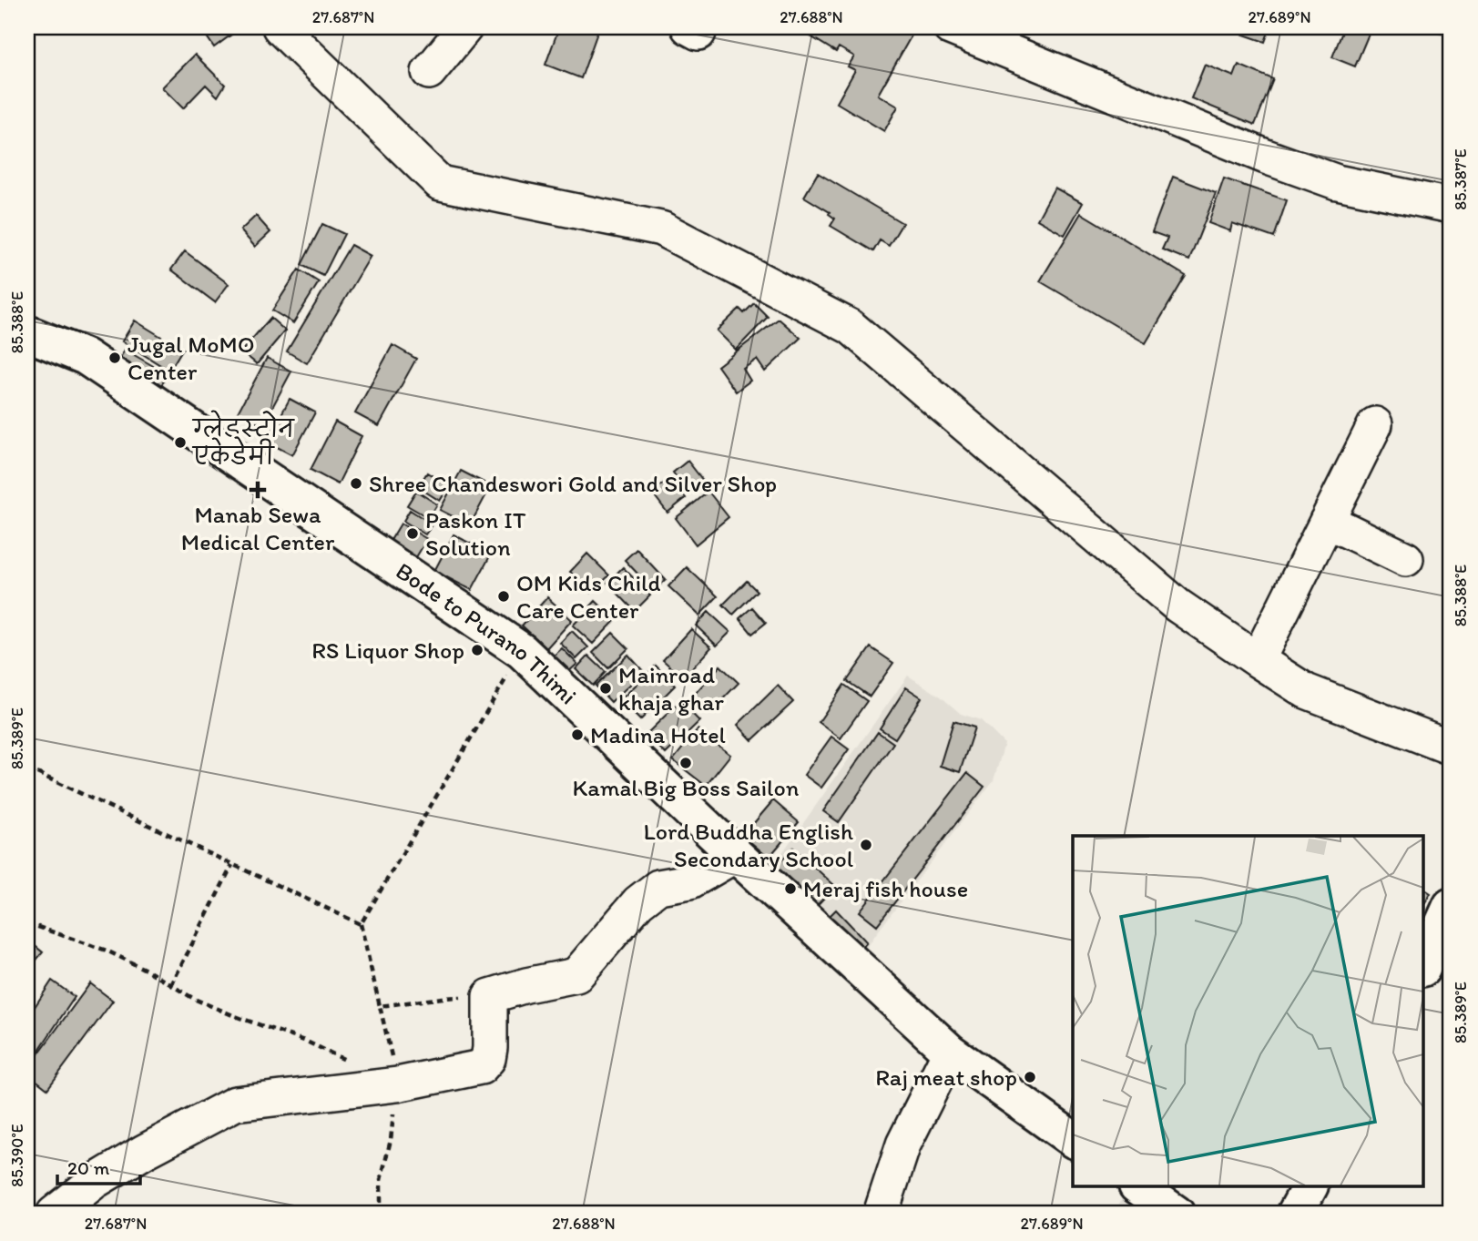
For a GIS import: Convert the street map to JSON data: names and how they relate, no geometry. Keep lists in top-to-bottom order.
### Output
{
  "streets": {
    "main road": ["Bode to Purano Thimi"]
  },
  "places": {
    "other": [
      "Jugal MoMO Center",
      "ग्लेडस्टोन एकेडेमी",
      "Shree Chandeswori Gold and Silver Shop",
      "Paskon IT Solution",
      "OM Kids Child Care Center",
      "RS Liquor Shop",
      "Mainroad khaja ghar",
      "Madina Hotel",
      "Kamal Big Boss Sailon",
      "Lord Buddha English Secondary School",
      "Meraj fish house",
      "Raj meat shop"
    ],
    "health": ["Manab Sewa Medical Center"]
  },
  "scale_bar": "20 m",
  "coordinates": [
    "27.687°N",
    "27.688°N",
    "27.689°N",
    "85.387°E",
    "85.388°E",
    "85.389°E",
    "85.390°E"
  ]
}
